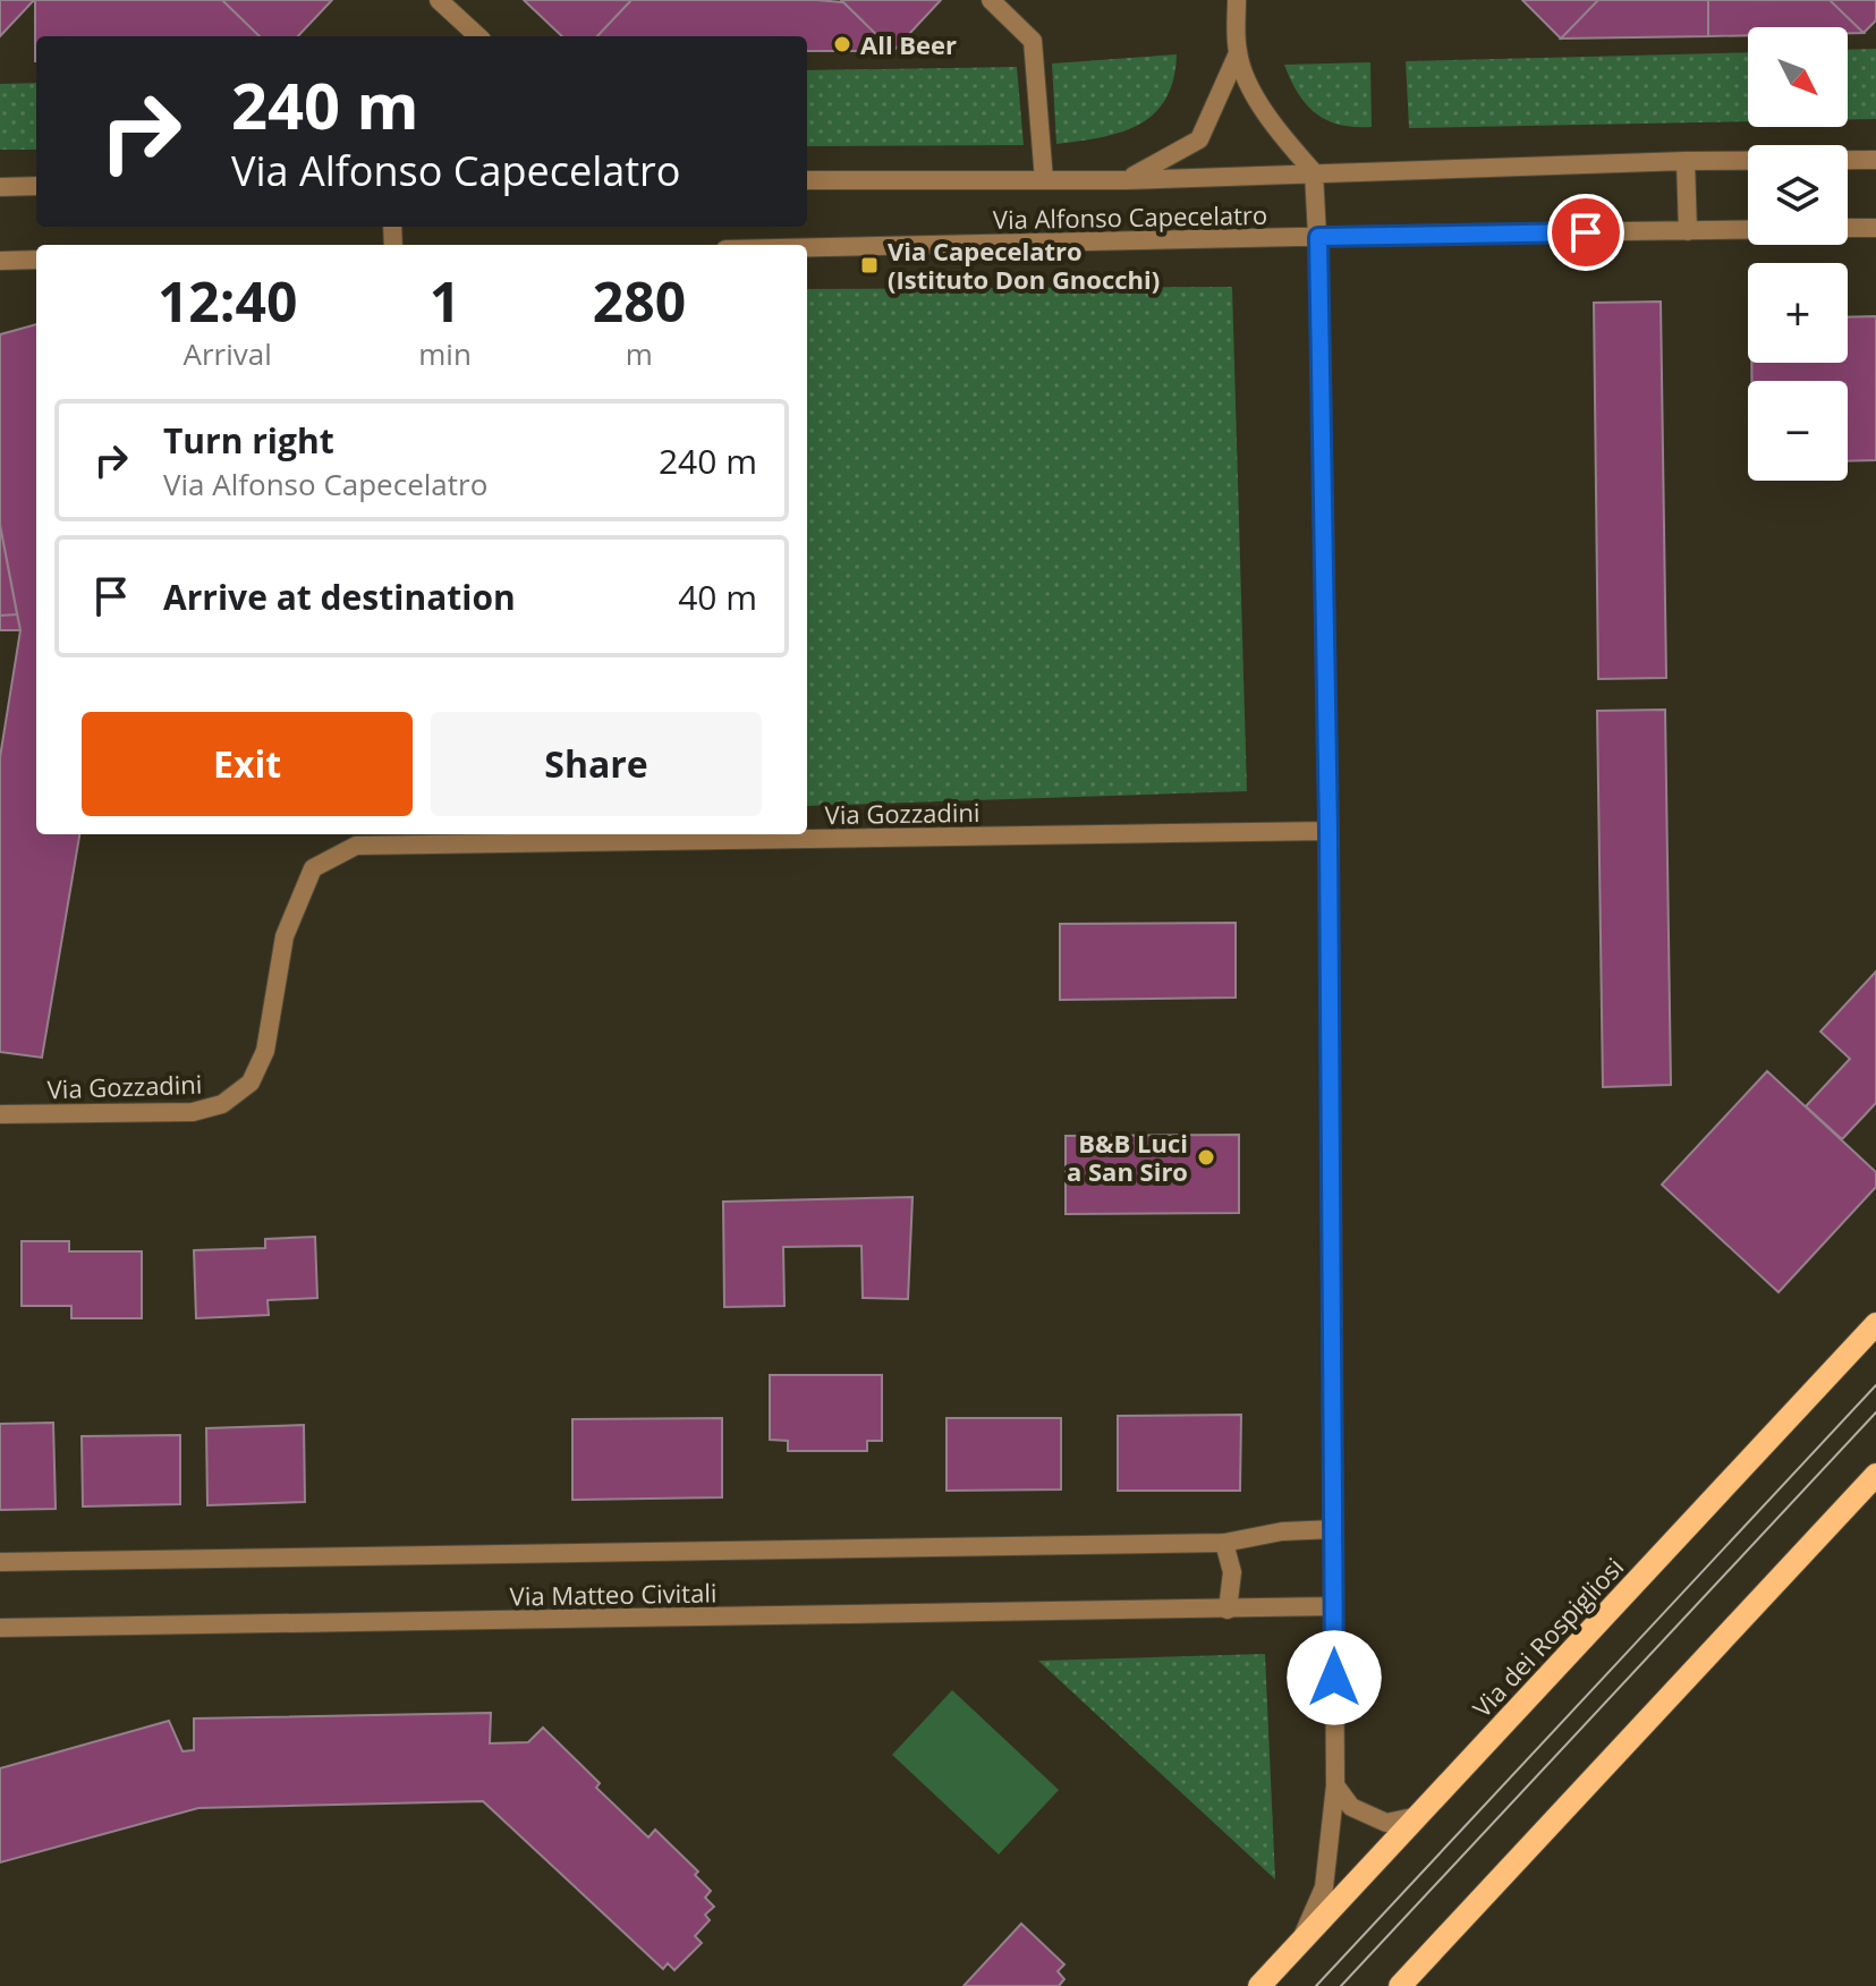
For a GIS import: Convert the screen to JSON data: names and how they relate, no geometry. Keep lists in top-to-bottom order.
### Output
{
  "streets": {
    "main road": ["Via dei Rospigliosi"],
    "street": ["Via Alfonso Capecelatro", "Via Gozzadini", "Via Matteo Civitali"]
  },
  "places": {
    "other": ["All Beer", "B&B Luci a San Siro"],
    "transit": ["Via Capecelatro (Istituto Don Gnocchi)"]
  },
  "north": "bottom right",
  "page": {
    "map_buttons": ["+", "−"],
    "turn": ["240 m", "Via Alfonso Capecelatro"],
    "eta": [
      "12:40",
      "Arrival",
      "1",
      "min",
      "280",
      "m"
    ],
    "list": [
      {
        "name": "Turn right",
        "note": "Via Alfonso Capecelatro",
        "value": "240 m"
      },
      {
        "name": "Arrive at destination",
        "value": "40 m"
      }
    ],
    "buttons": ["Exit", "Share"]
  }
}
